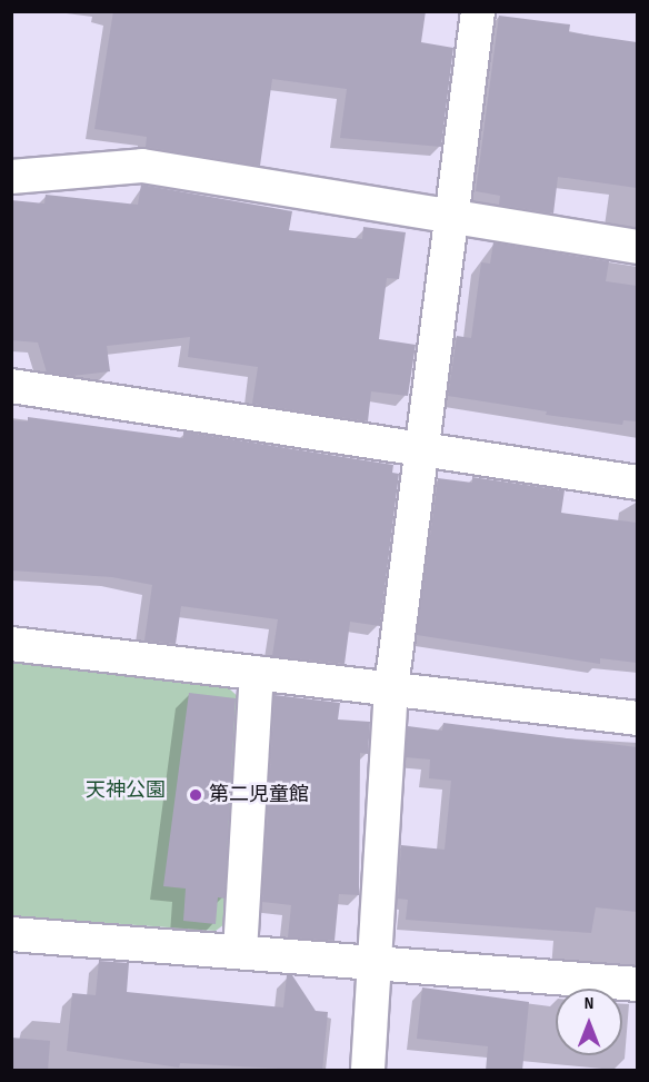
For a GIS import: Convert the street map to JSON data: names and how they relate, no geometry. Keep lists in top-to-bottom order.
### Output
{
  "parks": ["天神公園"],
  "places": ["第二児童館"],
  "north": "top"
}
